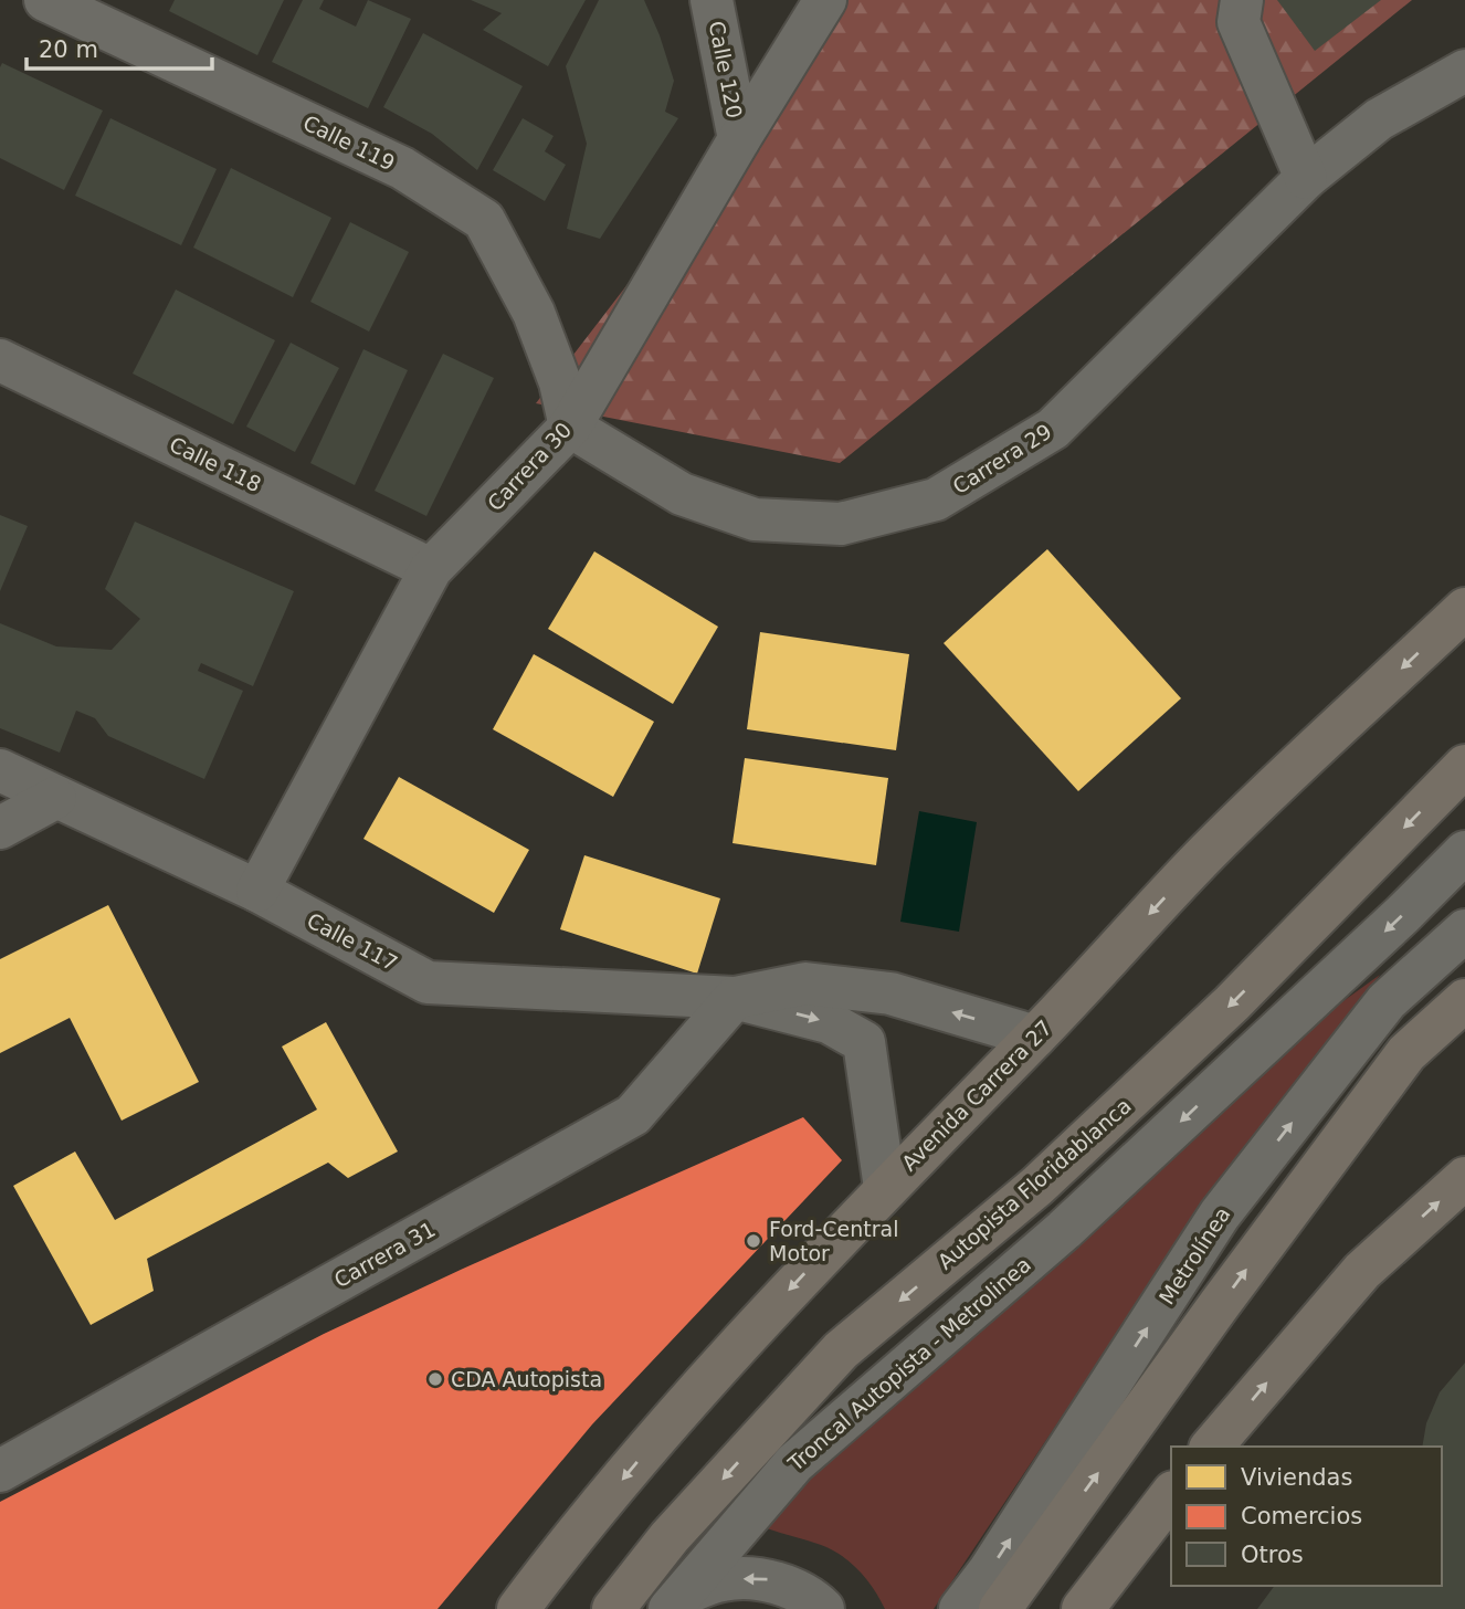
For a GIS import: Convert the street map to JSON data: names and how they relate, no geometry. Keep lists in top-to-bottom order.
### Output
{
  "streets": {
    "highway": ["Avenida Carrera 27", "Autopista Floridablanca"],
    "street": [
      "Calle 120",
      "Calle 119",
      "Carrera 29",
      "Calle 118",
      "Carrera 30",
      "Calle 117",
      "Carrera 31",
      "Metrolínea",
      "Troncal Autopista - Metrolinea"
    ]
  },
  "crossings": [
    ["Calle 120", "Carrera 30"],
    ["Calle 119", "Carrera 29"],
    ["Calle 119", "Carrera 30"],
    ["Carrera 29", "Carrera 30"],
    ["Calle 118", "Carrera 30"],
    ["Carrera 30", "Calle 117"],
    ["Calle 117", "Carrera 31"]
  ],
  "one_way": ["Metrolínea", "Troncal Autopista - Metrolinea"],
  "places": ["Ford-Central Motor", "CDA Autopista"],
  "legend": ["Viviendas", "Comercios", "Otros"],
  "scale_bar": "20 m"
}
